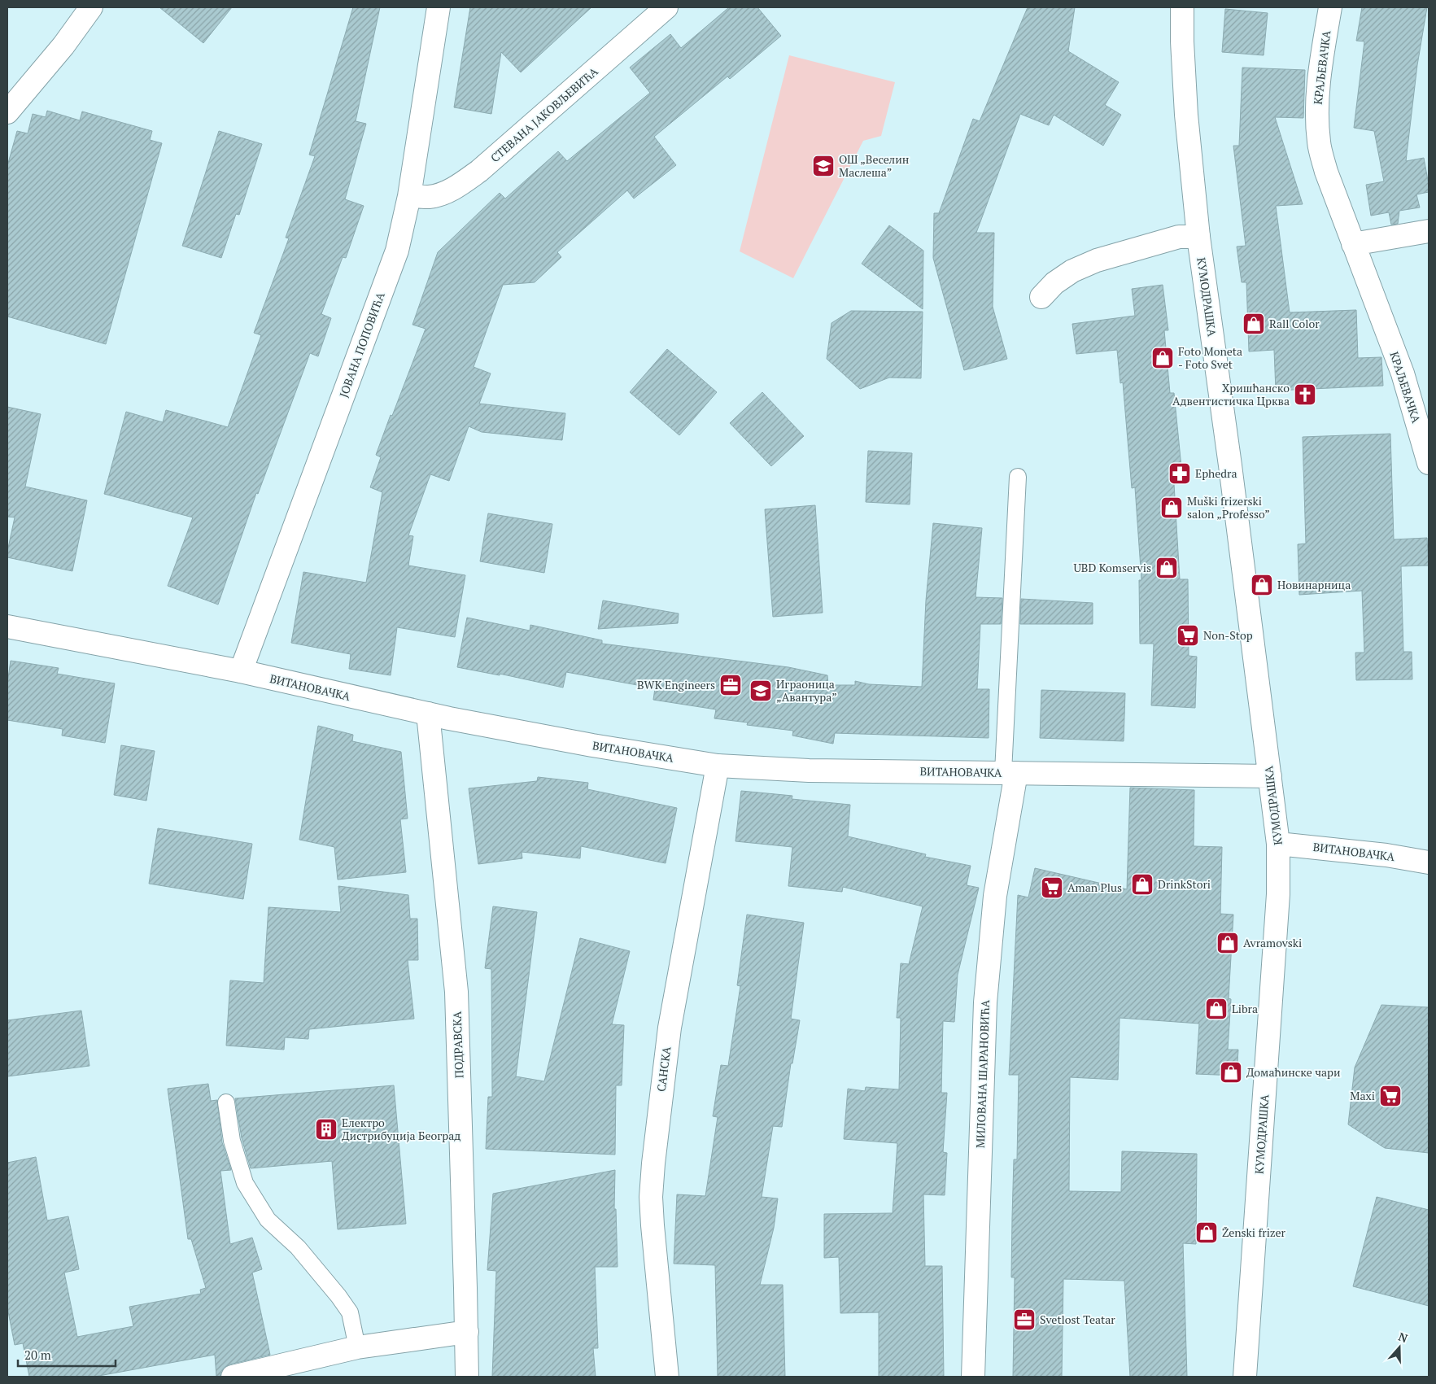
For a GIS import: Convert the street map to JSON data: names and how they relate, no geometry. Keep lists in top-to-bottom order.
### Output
{
  "streets": {
    "street": [
      "КРАЉЕВАЧКА",
      "СТЕВАНА ЈАКОВЉЕВИЋА",
      "КУМОДРАШКА",
      "ЈОВАНА ПОПОВИЋА",
      "ВИТАНОВАЧКА",
      "ПОДРАВСКА",
      "САНСКА",
      "МИЛОВАНА ШАРАНОВИЋА"
    ]
  },
  "crossings": [
    ["СТЕВАНА ЈАКОВЉЕВИЋА", "ЈОВАНА ПОПОВИЋА"],
    ["КУМОДРАШКА", "ВИТАНОВАЧКА"],
    ["ЈОВАНА ПОПОВИЋА", "ВИТАНОВАЧКА"],
    ["ВИТАНОВАЧКА", "ПОДРАВСКА"],
    ["ВИТАНОВАЧКА", "САНСКА"],
    ["ВИТАНОВАЧКА", "МИЛОВАНА ШАРАНОВИЋА"]
  ],
  "places": {
    "school or university": ["ОШ „Веселин Маслеша”", "Играоница „Авантура”"],
    "shop": [
      "Rall Color",
      "Foto Moneta - Foto Svet",
      "Muški frizerski salon „Professo”",
      "UBD Komservis",
      "Новинарница",
      "DrinkStori",
      "Avramovski",
      "Libra",
      "Домаћинске чари",
      "Ženski frizer"
    ],
    "church": ["Хришћанско Адвентистичка Црква"],
    "pharmacy": ["Ephedra"],
    "supermarket": ["Non-Stop", "Aman Plus", "Maxi"],
    "office": ["BWK Engineers", "Svetlost Teatar"],
    "building": ["Електро Дистрибуција Београд"]
  },
  "scale_bar": "20 m",
  "north": "top"
}
